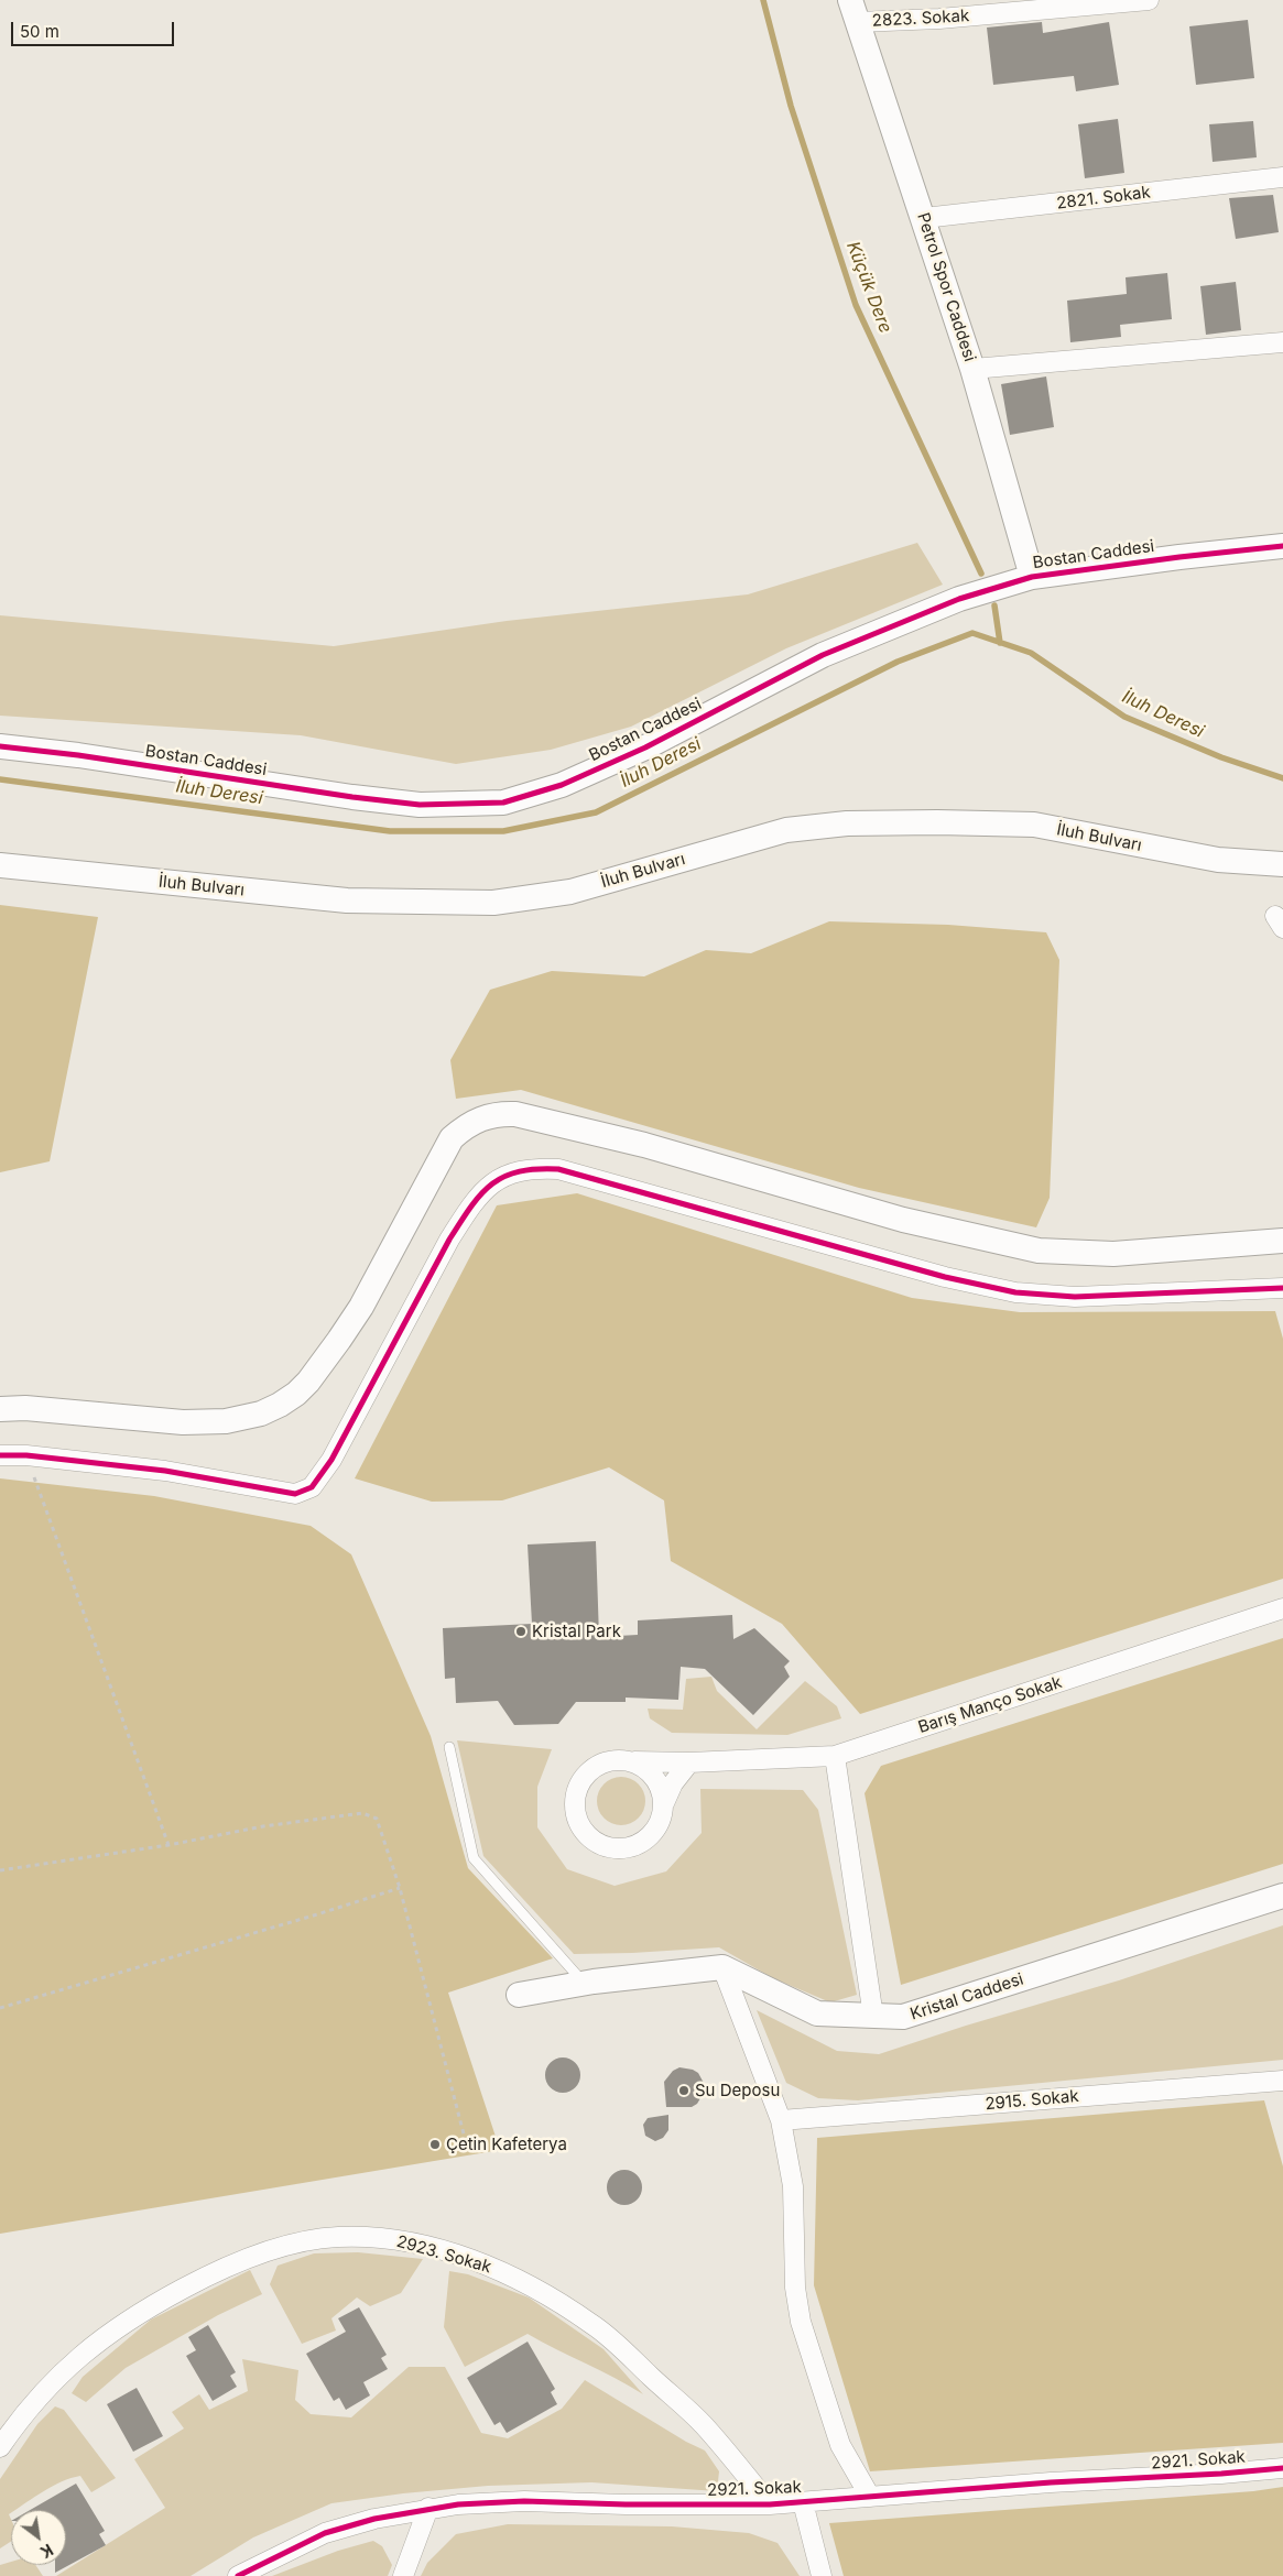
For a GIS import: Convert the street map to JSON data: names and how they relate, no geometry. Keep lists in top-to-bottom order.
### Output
{
  "streets": {
    "street": [
      "2823. Sokak",
      "2821. Sokak",
      "Petrol Spor Caddesi",
      "Bostan Caddesi",
      "İluh Bulvarı",
      "Barış Manço Sokak",
      "Kristal Caddesi",
      "2915. Sokak",
      "2923. Sokak",
      "2921. Sokak"
    ]
  },
  "crossings": [
    ["2823. Sokak", "Petrol Spor Caddesi"],
    ["2821. Sokak", "Petrol Spor Caddesi"],
    ["Petrol Spor Caddesi", "Bostan Caddesi"],
    ["2923. Sokak", "2921. Sokak"]
  ],
  "water": ["Küçük Dere", "İluh Deresi"],
  "places": ["Kristal Park", "Su Deposu", "Çetin Kafeterya"],
  "scale_bar": "50 m",
  "north": "bottom right"
}
